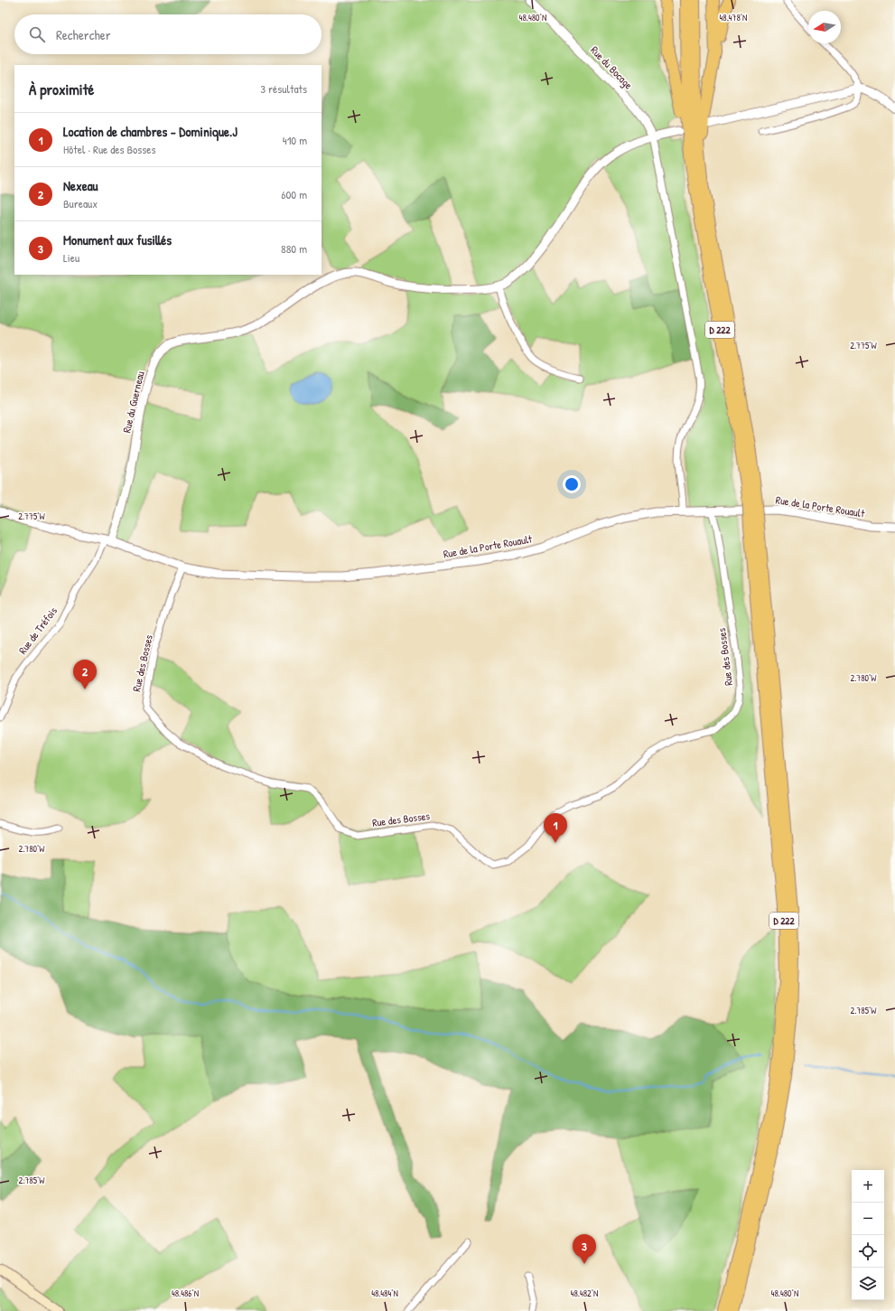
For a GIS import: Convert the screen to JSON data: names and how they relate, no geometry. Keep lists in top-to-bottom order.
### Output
{
  "streets": {
    "highway": ["D 222"],
    "street": [
      "Rue du Bocage",
      "Rue du Guerneau",
      "Rue de la Porte Rouault",
      "Rue de Tréfois",
      "Rue des Bosses"
    ]
  },
  "crossings": [
    ["Rue du Guerneau", "Rue de la Porte Rouault"],
    ["Rue du Guerneau", "Rue de Tréfois"],
    ["Rue de la Porte Rouault", "Rue de Tréfois"],
    ["Rue de la Porte Rouault", "Rue des Bosses"]
  ],
  "north": "left",
  "page": {
    "search": "Rechercher",
    "heading": ["À proximité", "3 résultats"],
    "list": [
      {
        "mark": "1",
        "name": "Location de chambres - Dominique.J",
        "note": "Hôtel · Rue des Bosses",
        "value": "410 m"
      },
      {
        "mark": "2",
        "name": "Nexeau",
        "note": "Bureaux",
        "value": "600 m"
      },
      {
        "mark": "3",
        "name": "Monument aux fusillés",
        "note": "Lieu",
        "value": "880 m"
      }
    ],
    "pins": ["2", "1", "3"],
    "map_buttons": ["+", "−"]
  },
  "coordinates": [
    "48.478°N",
    "48.480°N",
    "2.775°W",
    "2.780°W",
    "2.785°W",
    "48.486°N",
    "48.484°N",
    "48.482°N"
  ]
}
